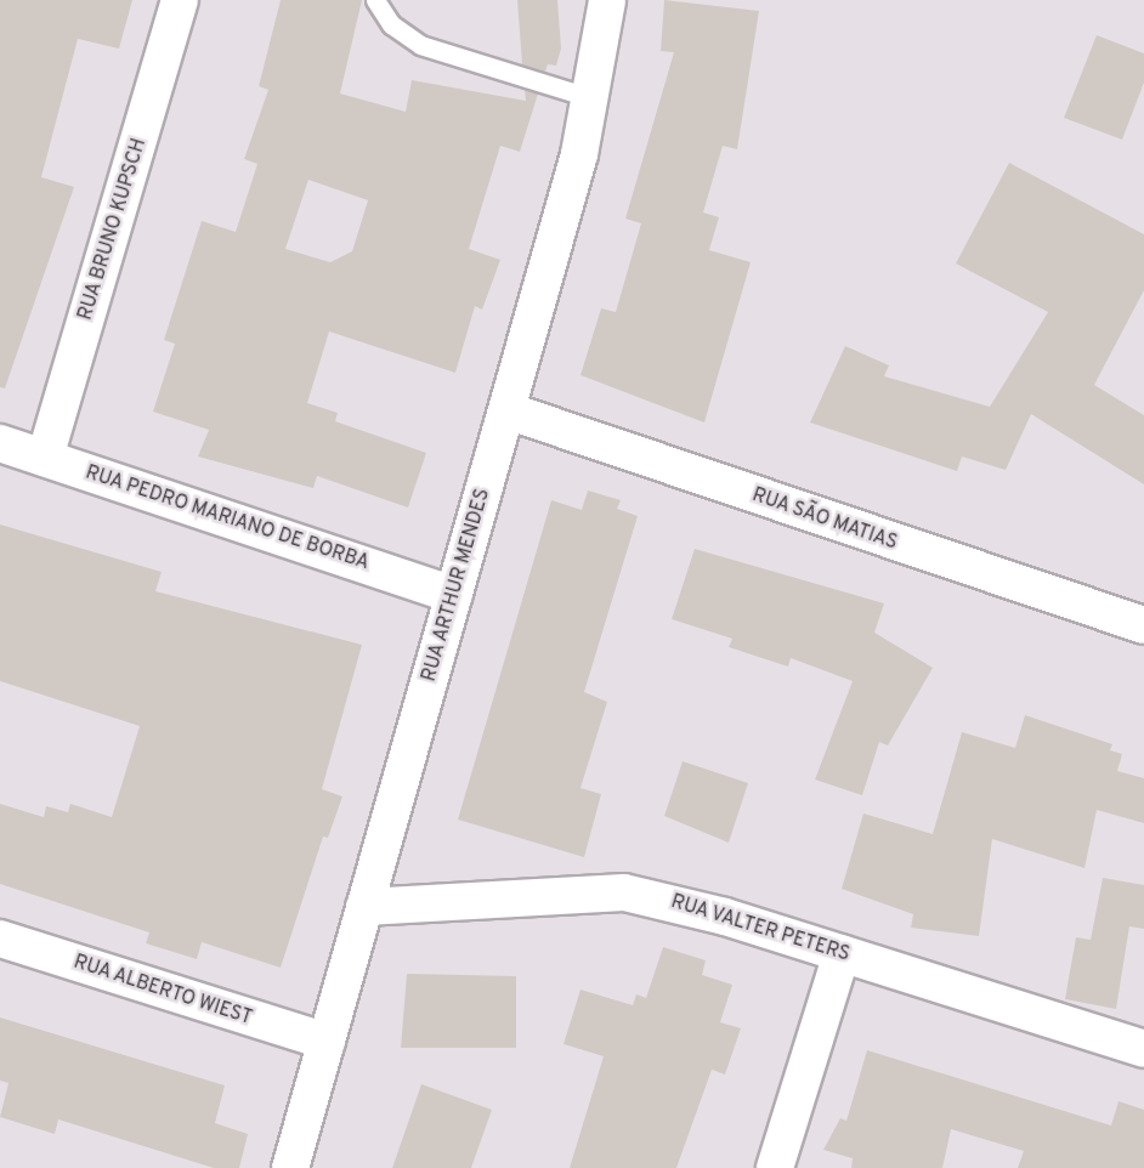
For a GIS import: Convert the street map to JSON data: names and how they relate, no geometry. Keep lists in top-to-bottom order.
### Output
{
  "streets": {
    "street": [
      "RUA BRUNO KUPSCH",
      "RUA PEDRO MARIANO DE BORBA",
      "RUA SÃO MATIAS",
      "RUA ARTHUR MENDES",
      "RUA VALTER PETERS",
      "RUA ALBERTO WIEST"
    ]
  },
  "crossings": [
    ["RUA BRUNO KUPSCH", "RUA PEDRO MARIANO DE BORBA"],
    ["RUA PEDRO MARIANO DE BORBA", "RUA ARTHUR MENDES"],
    ["RUA SÃO MATIAS", "RUA ARTHUR MENDES"],
    ["RUA ARTHUR MENDES", "RUA VALTER PETERS"],
    ["RUA ARTHUR MENDES", "RUA ALBERTO WIEST"]
  ]
}
